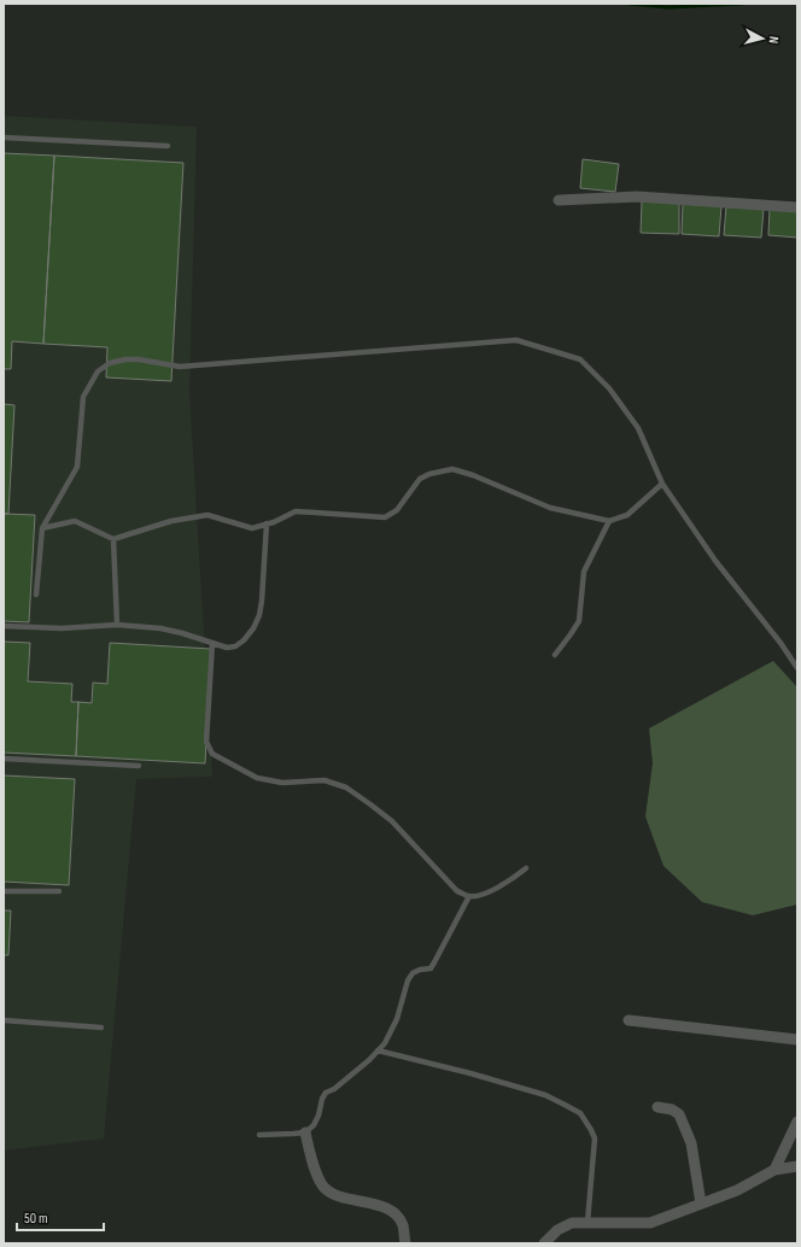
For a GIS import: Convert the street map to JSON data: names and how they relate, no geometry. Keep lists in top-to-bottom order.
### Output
{
  "scale_bar": "50 m",
  "north": "right"
}
